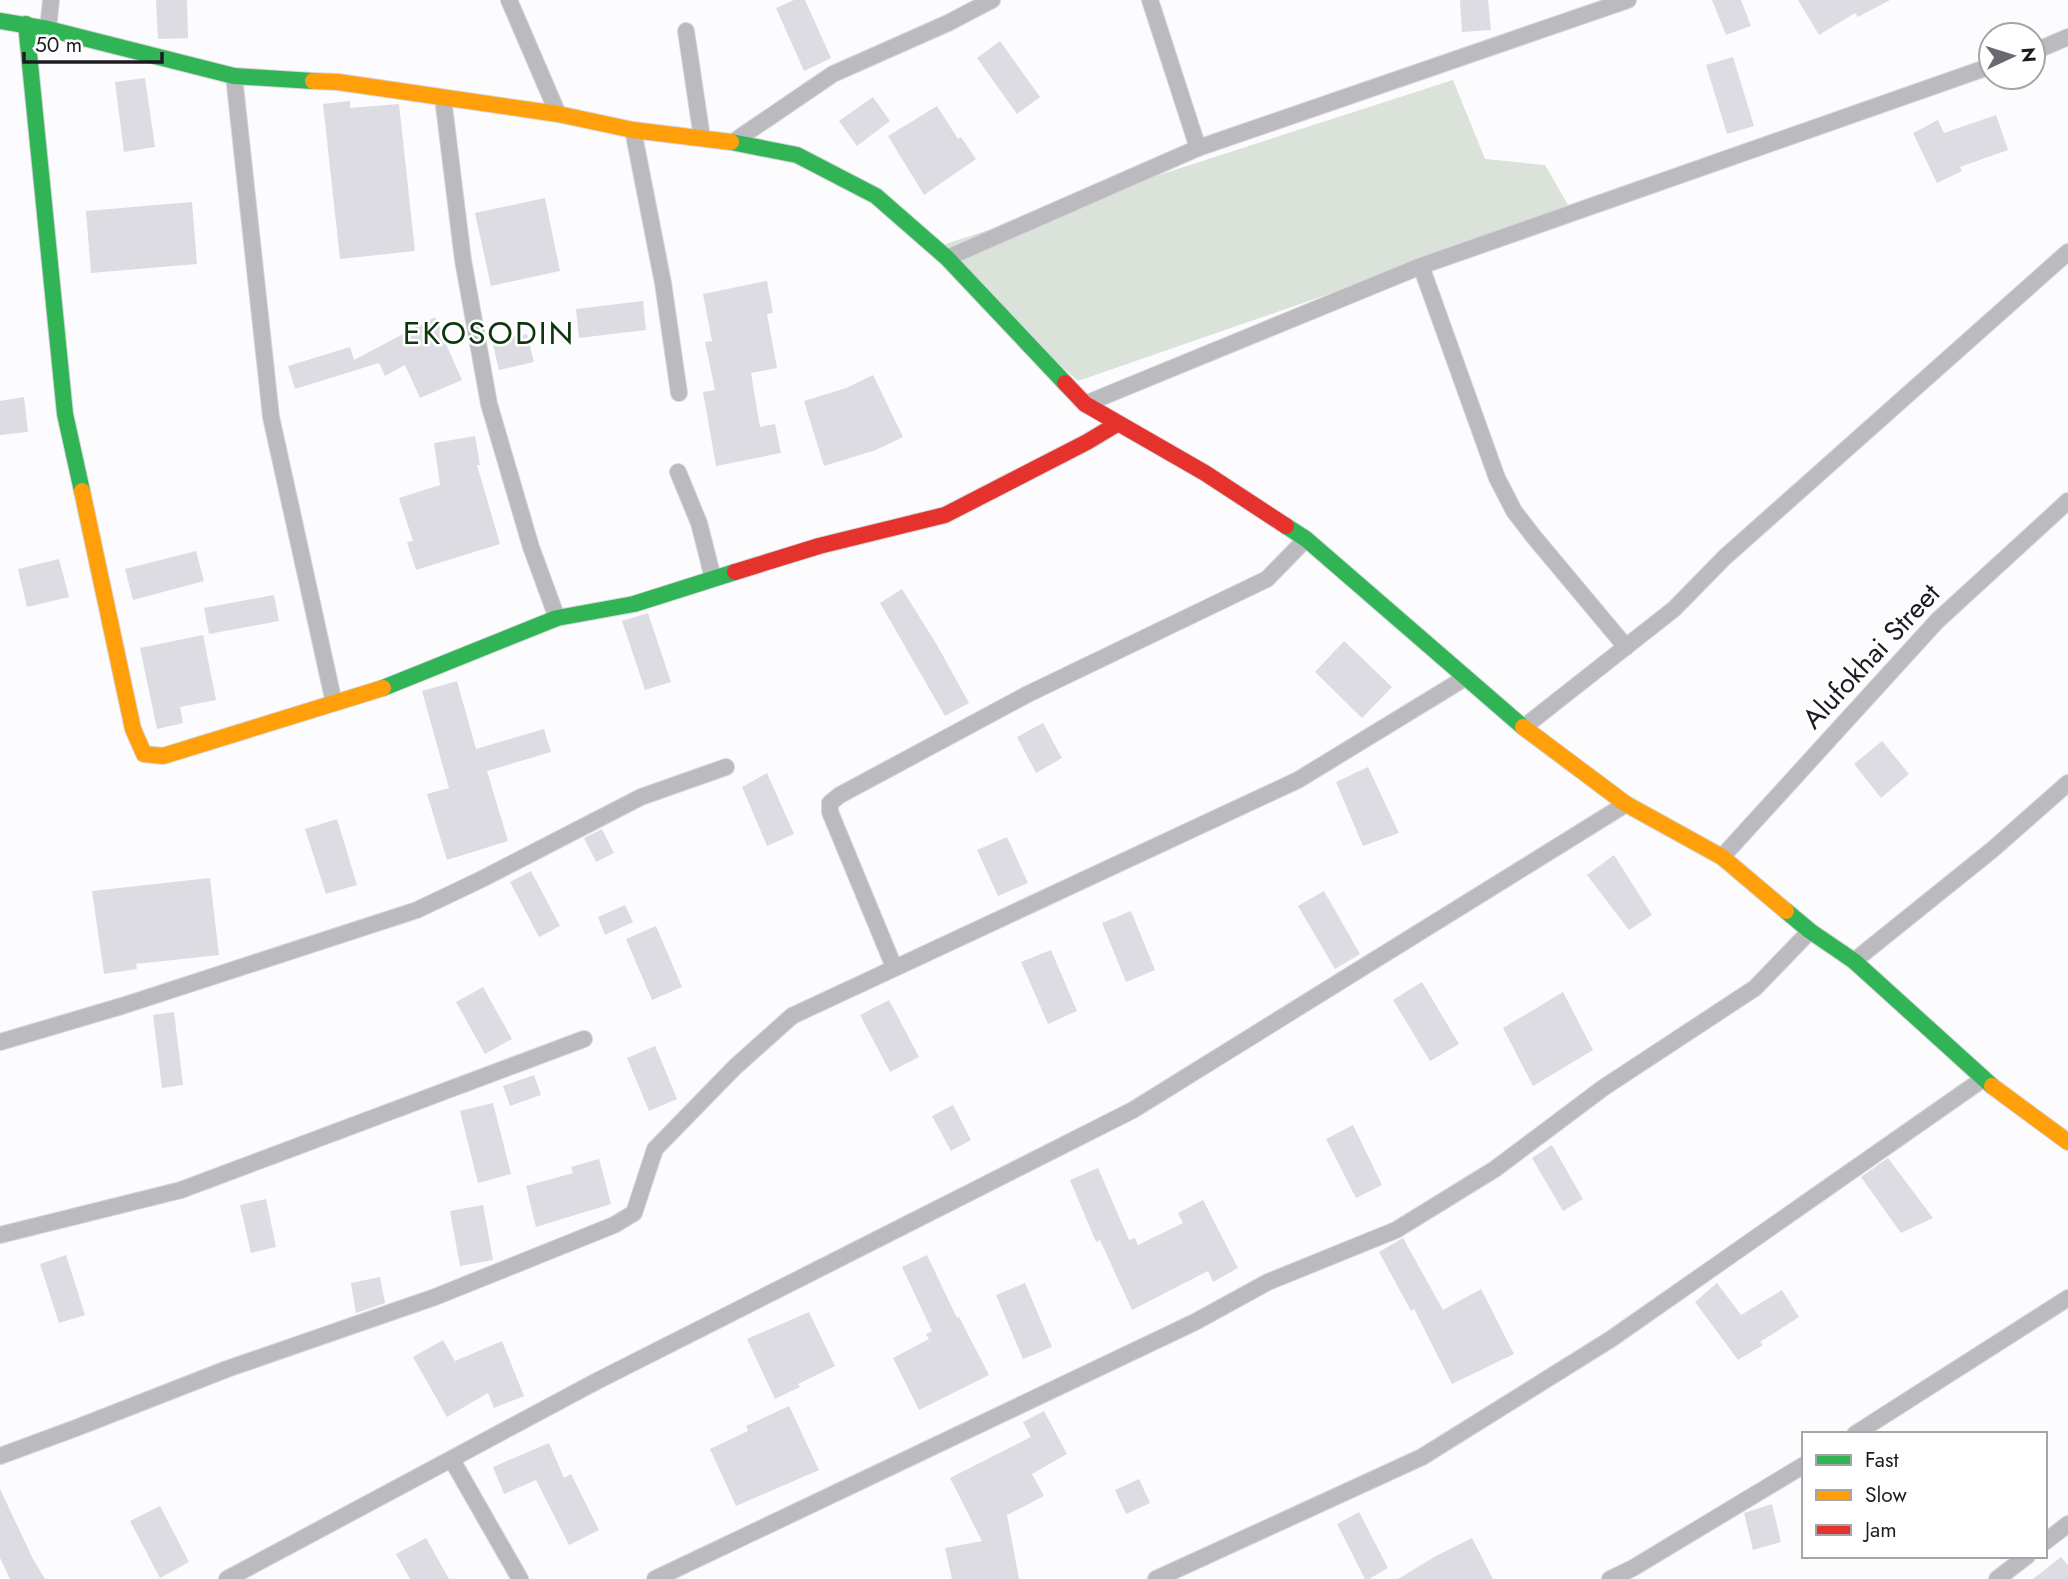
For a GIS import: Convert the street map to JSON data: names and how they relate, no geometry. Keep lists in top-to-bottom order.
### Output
{
  "streets": {
    "street": ["Alufokhai Street"]
  },
  "districts": ["EKOSODIN"],
  "legend": ["Fast", "Slow", "Jam"],
  "scale_bar": "50 m",
  "north": "right"
}
